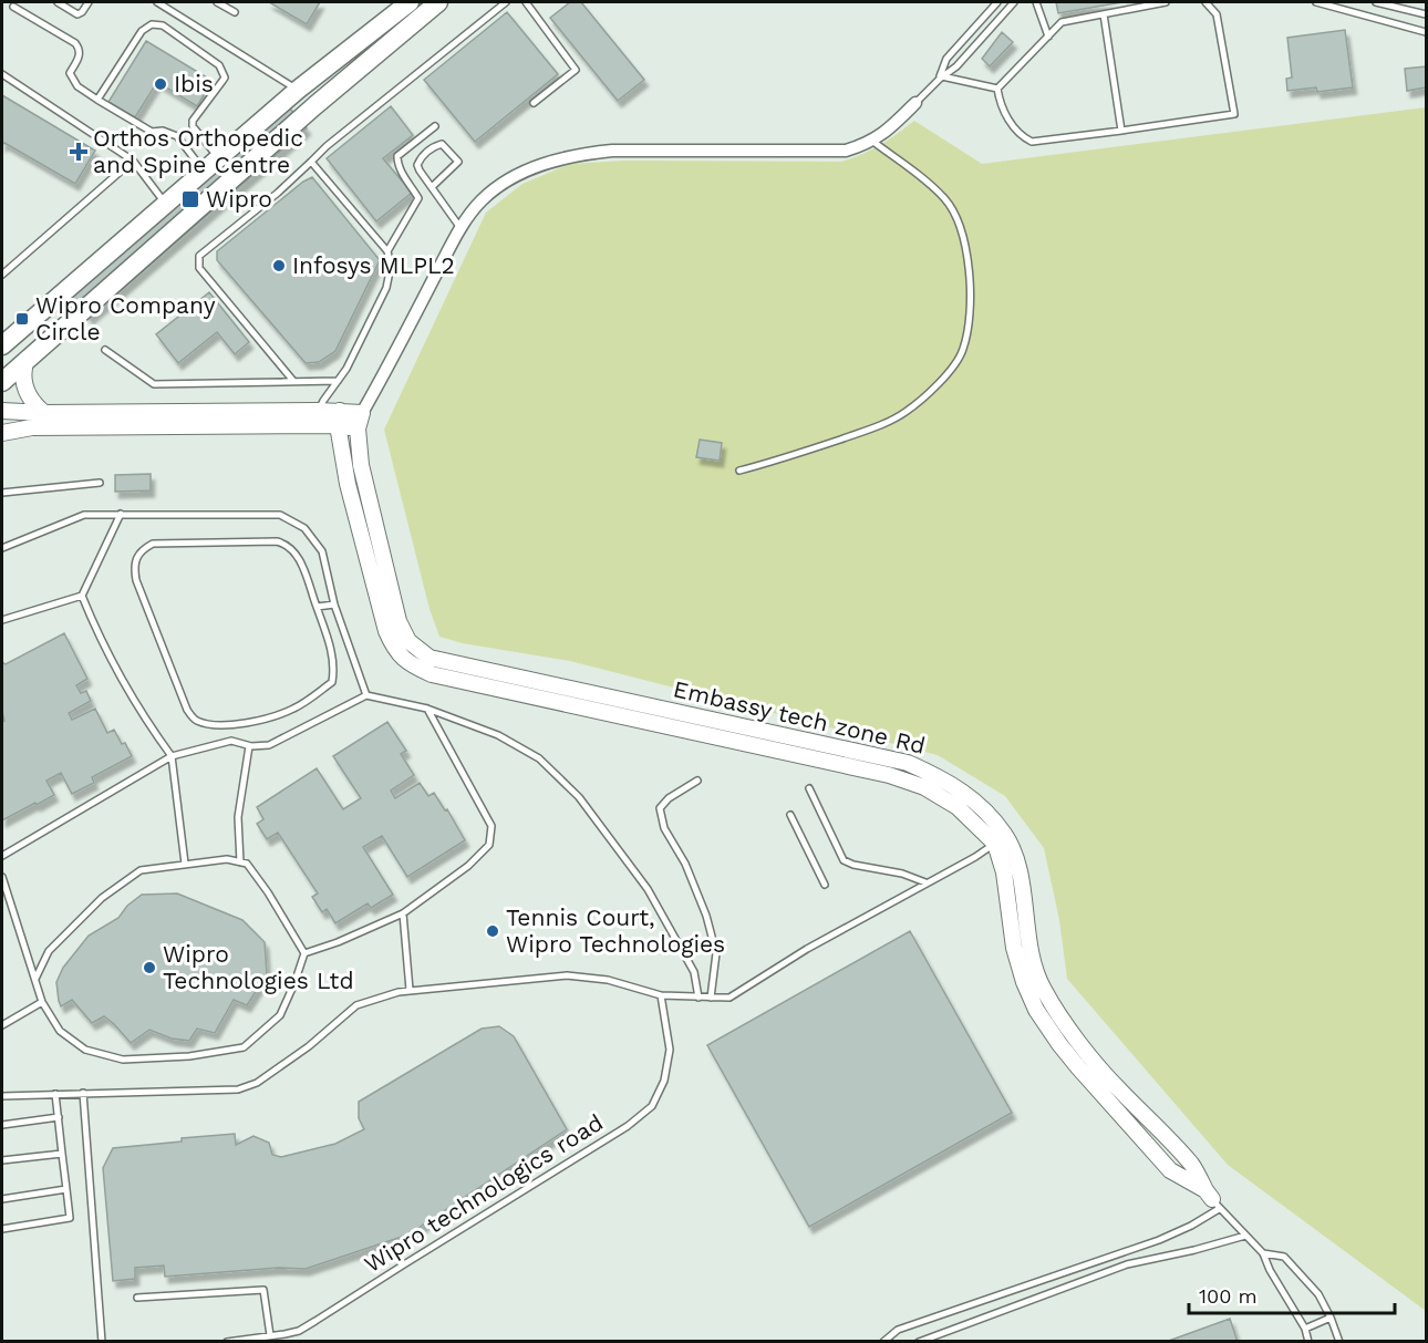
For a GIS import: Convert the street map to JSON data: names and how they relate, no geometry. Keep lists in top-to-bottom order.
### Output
{
  "streets": {
    "street": ["Embassy tech zone Rd"],
    "lane": ["Wipro technologics road"]
  },
  "places": {
    "other": [
      "Ibis",
      "Infosys MLPL2",
      "Tennis Court, Wipro Technologies",
      "Wipro Technologies Ltd"
    ],
    "health": ["Orthos Orthopedic and Spine Centre"],
    "transit": ["Wipro", "Wipro Company Circle"]
  },
  "scale_bar": "100 m"
}
